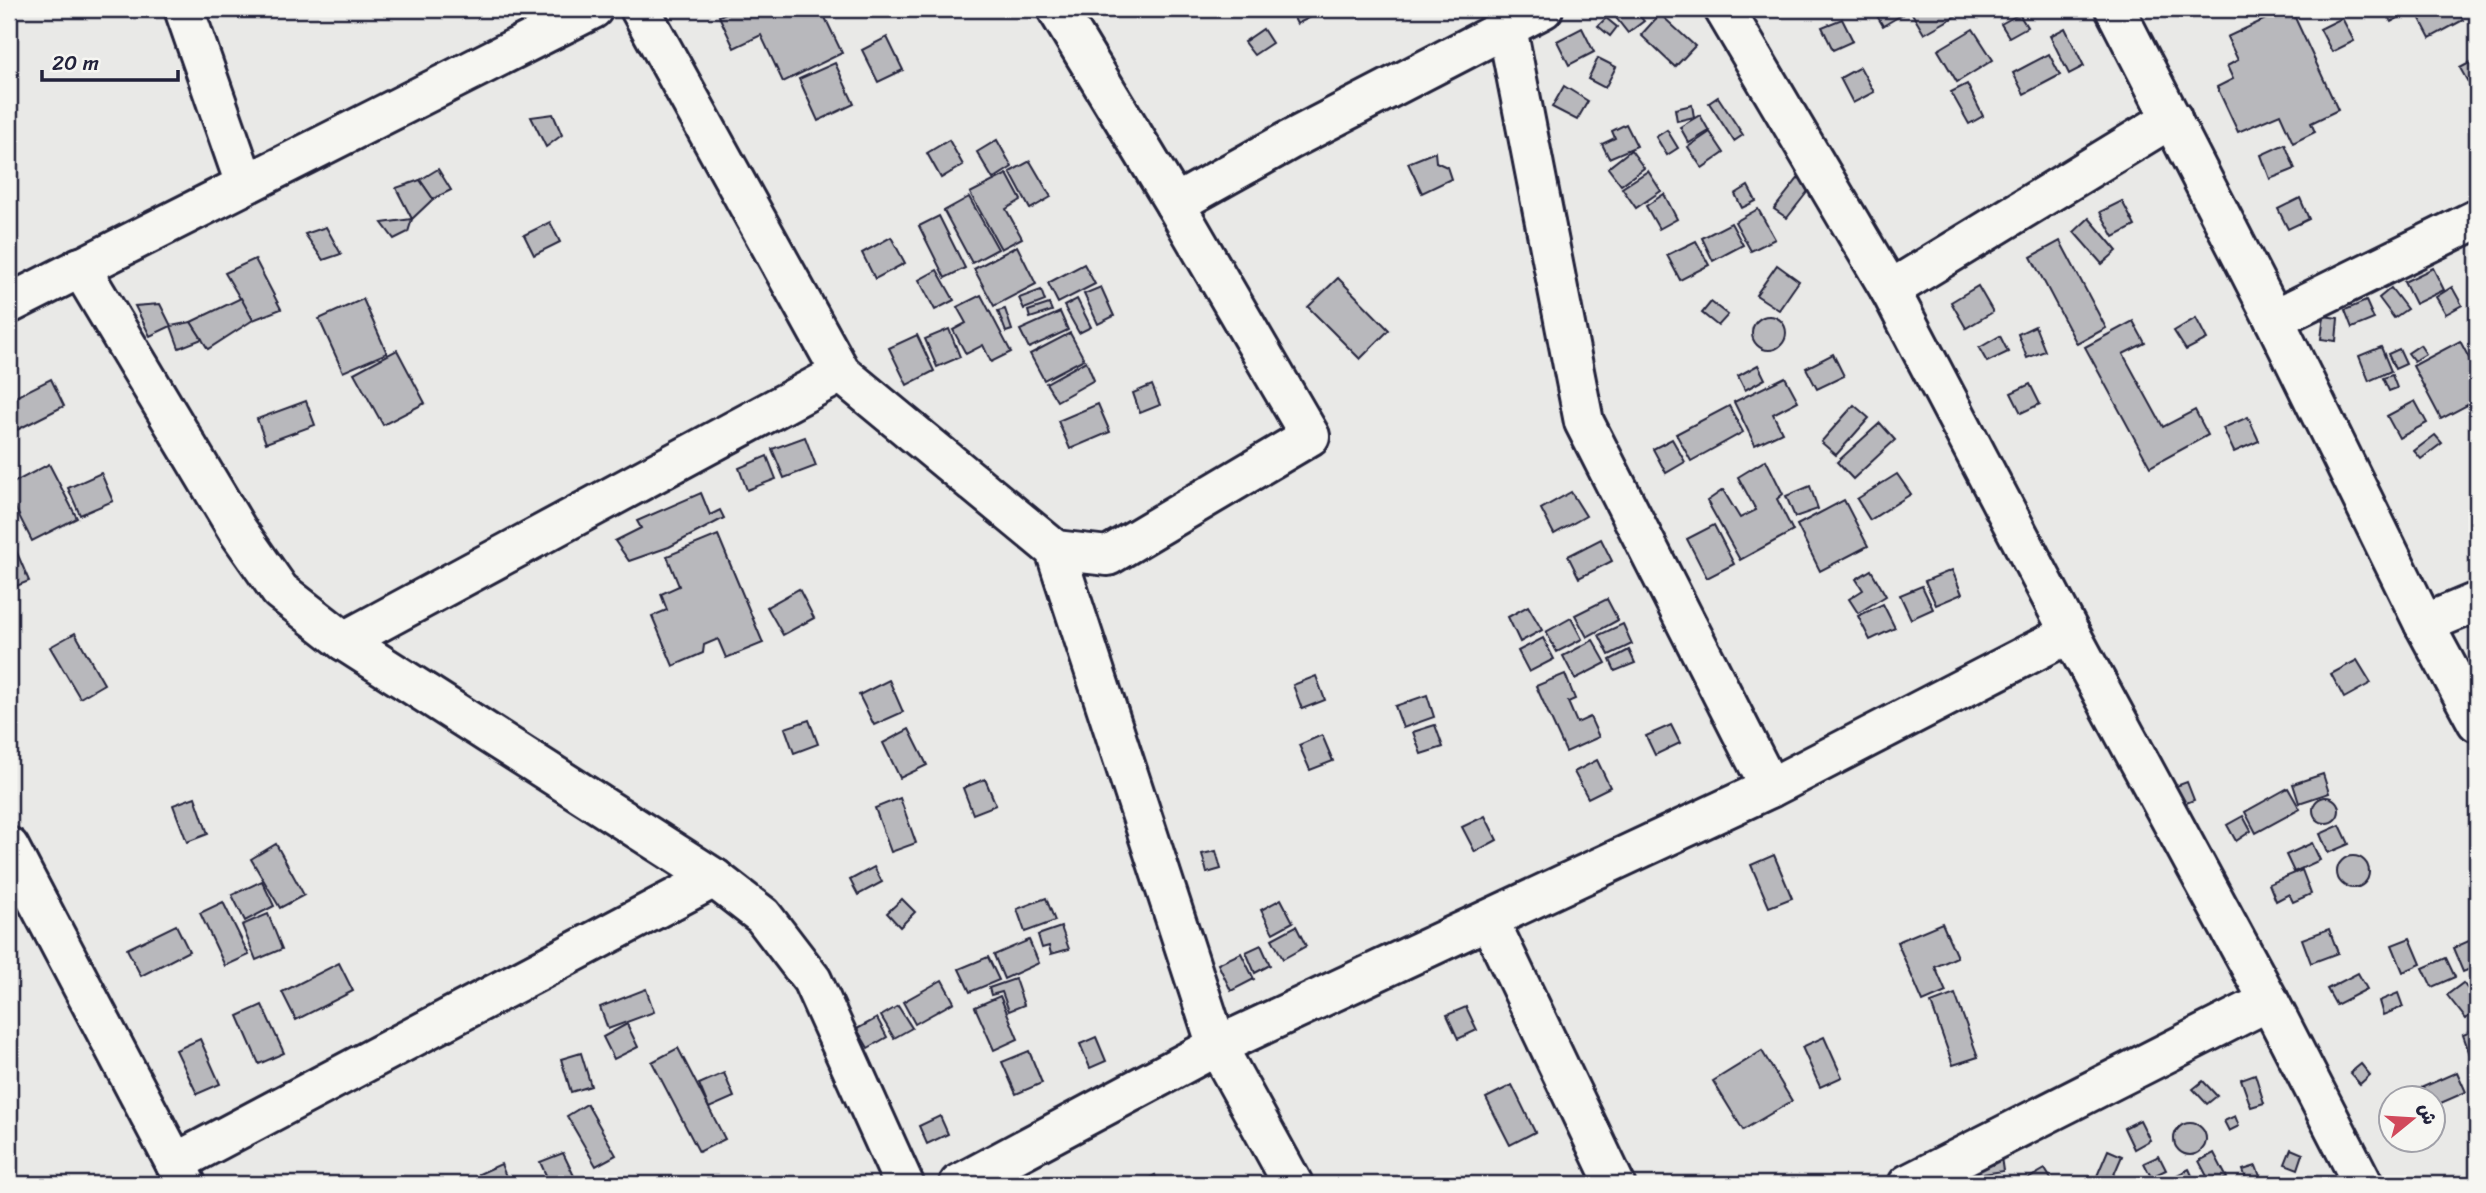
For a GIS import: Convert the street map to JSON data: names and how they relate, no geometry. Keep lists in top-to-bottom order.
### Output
{
  "scale_bar": "20 m",
  "north": "right"
}
